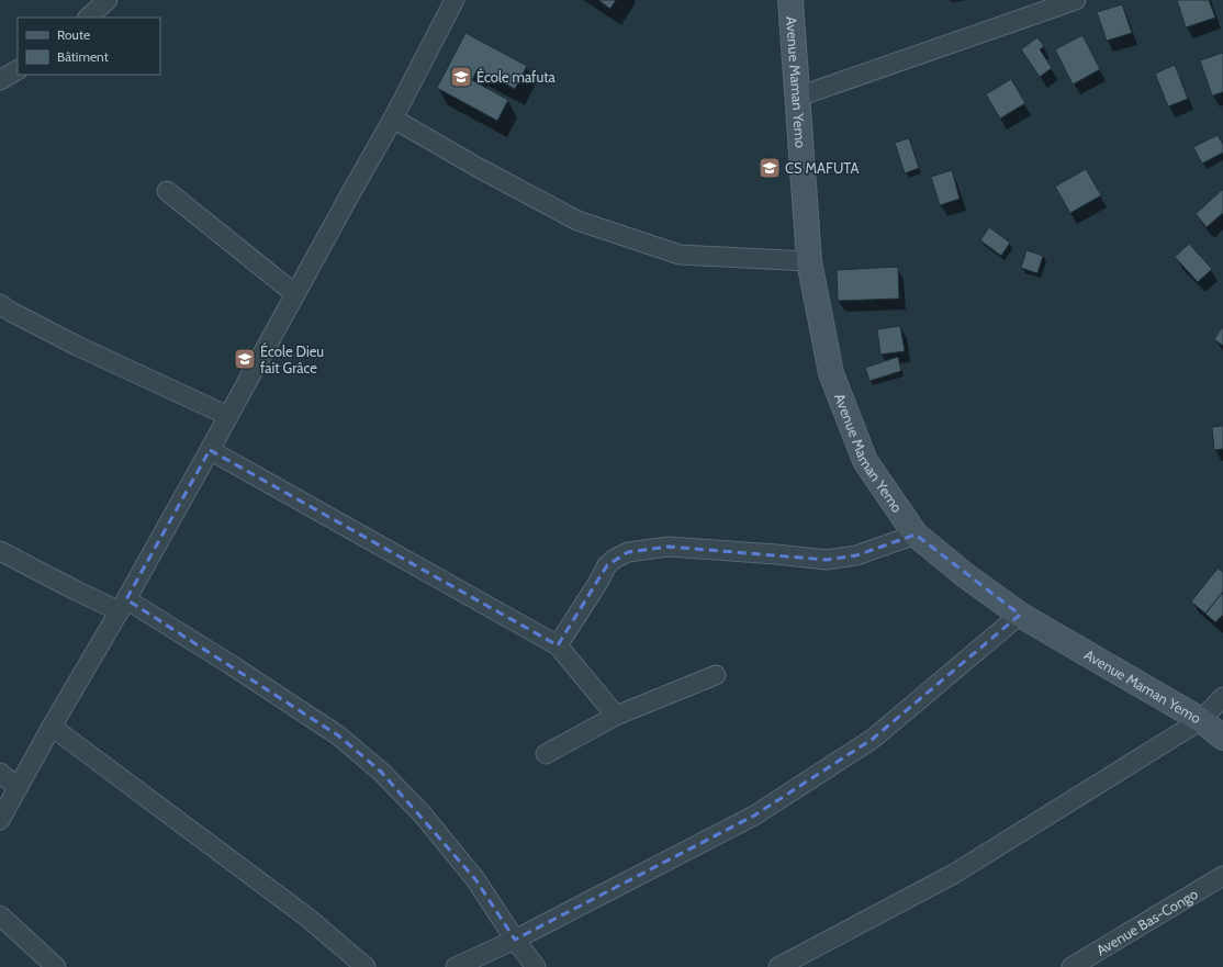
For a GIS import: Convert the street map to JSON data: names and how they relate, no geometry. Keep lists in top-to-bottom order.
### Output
{
  "streets": {
    "street": ["Avenue Maman Yemo", "Avenue Bas-Congo"]
  },
  "places": {
    "school or university": ["École mafuta", "CS MAFUTA", "École Dieu fait Grâce"]
  },
  "legend": ["Route", "Bâtiment"]
}
